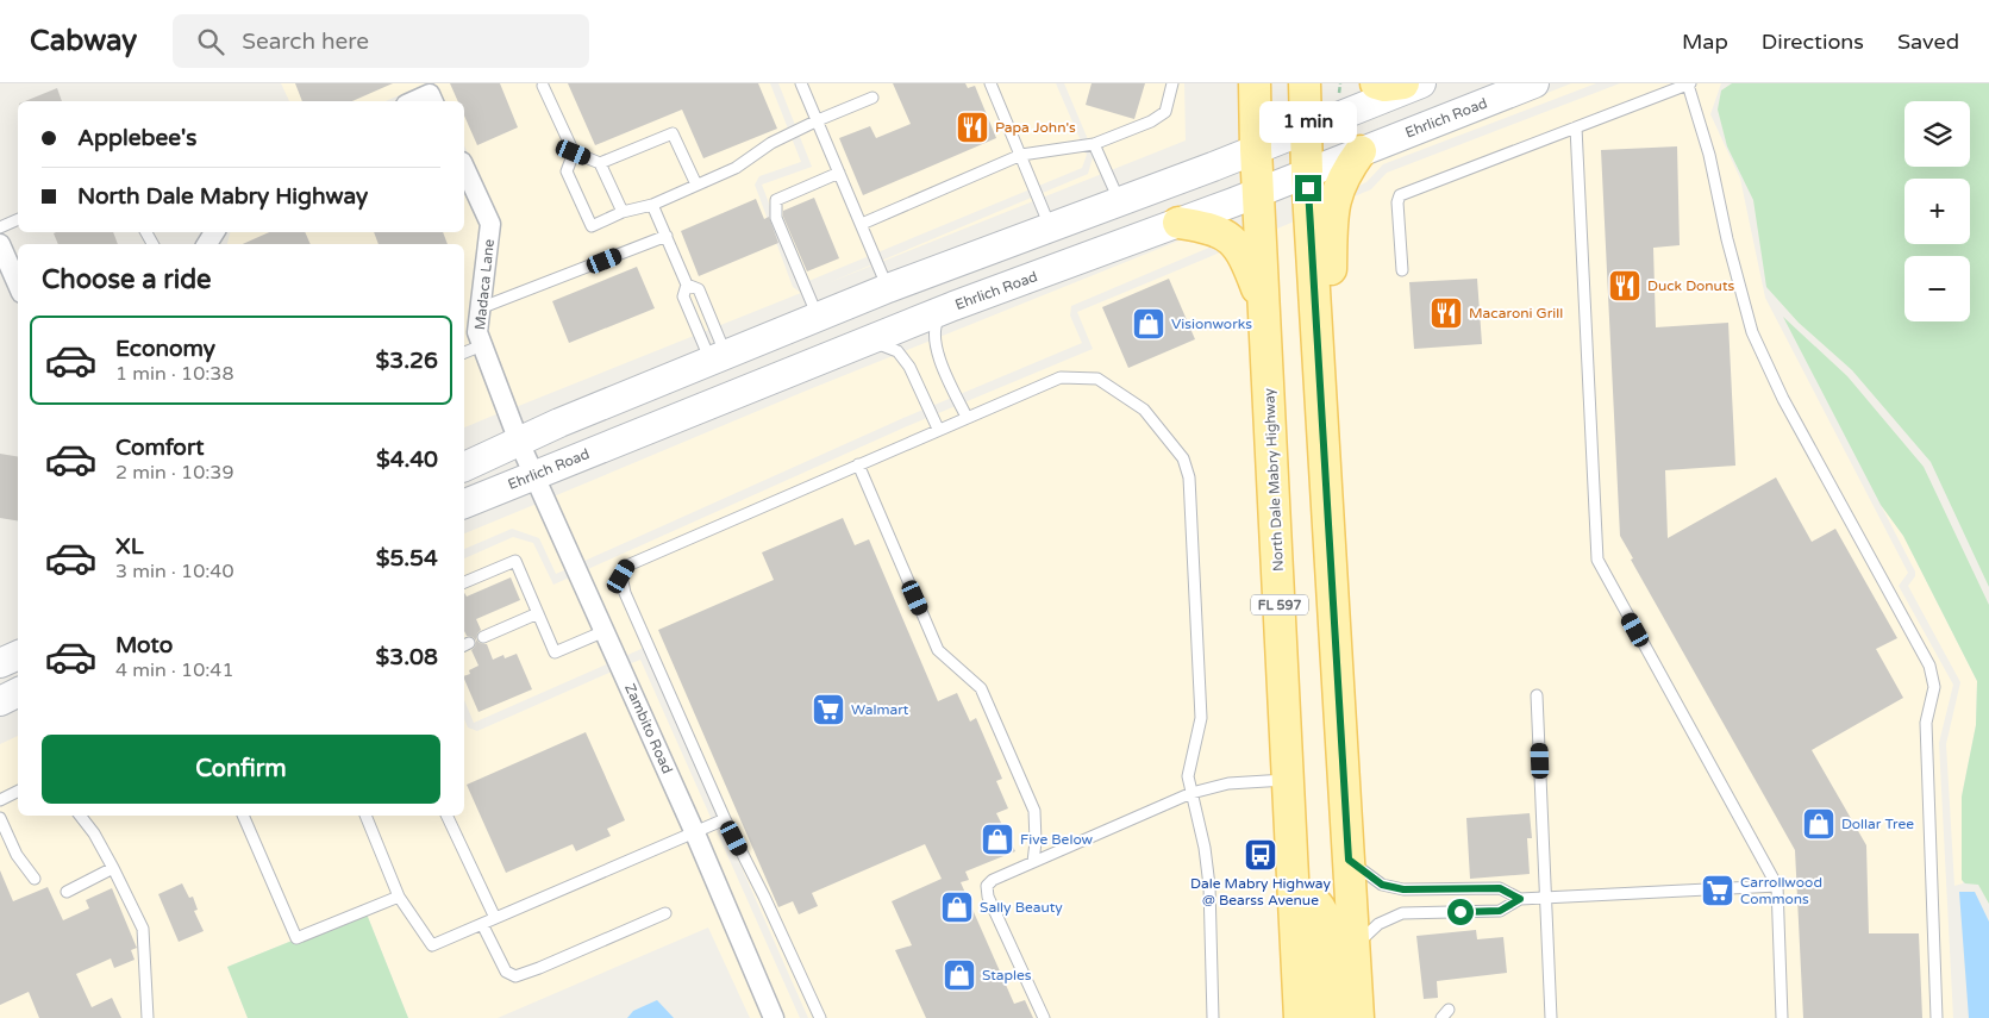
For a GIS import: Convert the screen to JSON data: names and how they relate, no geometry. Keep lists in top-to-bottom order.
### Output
{
  "streets": {
    "main road": ["Ehrlich Road", "North Dale Mabry Highway", "FL 597"],
    "street": ["Madaca Lane", "Zambito Road"]
  },
  "crossings": [
    ["Ehrlich Road", "North Dale Mabry Highway"],
    ["Ehrlich Road", "Zambito Road"],
    ["Madaca Lane", "Zambito Road"]
  ],
  "places": {
    "restaurant": ["Papa John's", "Duck Donuts", "Macaroni Grill"],
    "shop": [
      "Visionworks",
      "Dollar Tree",
      "Five Below",
      "Sally Beauty",
      "Staples"
    ],
    "supermarket": ["Walmart", "Carrollwood Commons"],
    "bus stop": ["Dale Mabry Highway @ Bearss Avenue"]
  },
  "page": {
    "header": "Cabway",
    "search": "Search here",
    "nav": ["Map", "Directions", "Saved"],
    "map_buttons": ["+", "−"],
    "bubble": "1 min",
    "banner": ["Applebee's", "North Dale Mabry Highway"],
    "heading": "Choose a ride",
    "list": [
      {
        "name": "Economy",
        "note": "1 min · 10:38",
        "value": "$3.26"
      },
      {
        "name": "Comfort",
        "note": "2 min · 10:39",
        "value": "$4.40"
      },
      {
        "name": "XL",
        "note": "3 min · 10:40",
        "value": "$5.54"
      },
      {
        "name": "Moto",
        "note": "4 min · 10:41",
        "value": "$3.08"
      }
    ],
    "buttons": "Confirm"
  }
}
